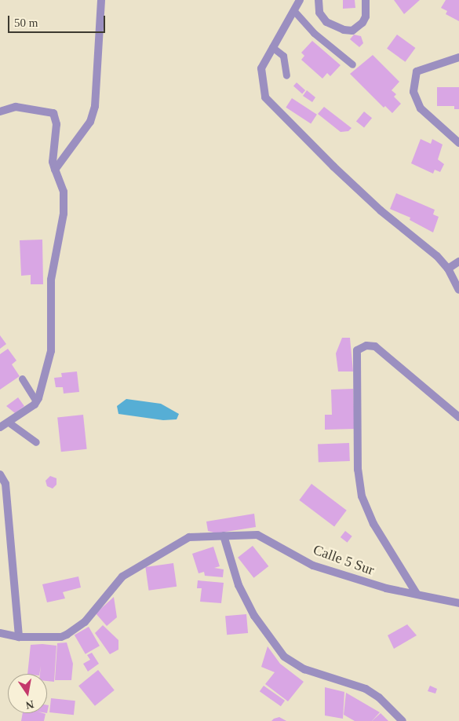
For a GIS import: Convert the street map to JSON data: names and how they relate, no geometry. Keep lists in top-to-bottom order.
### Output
{
  "streets": {
    "street": ["Calle 5 Sur"]
  },
  "scale_bar": "50 m",
  "north": "bottom"
}
